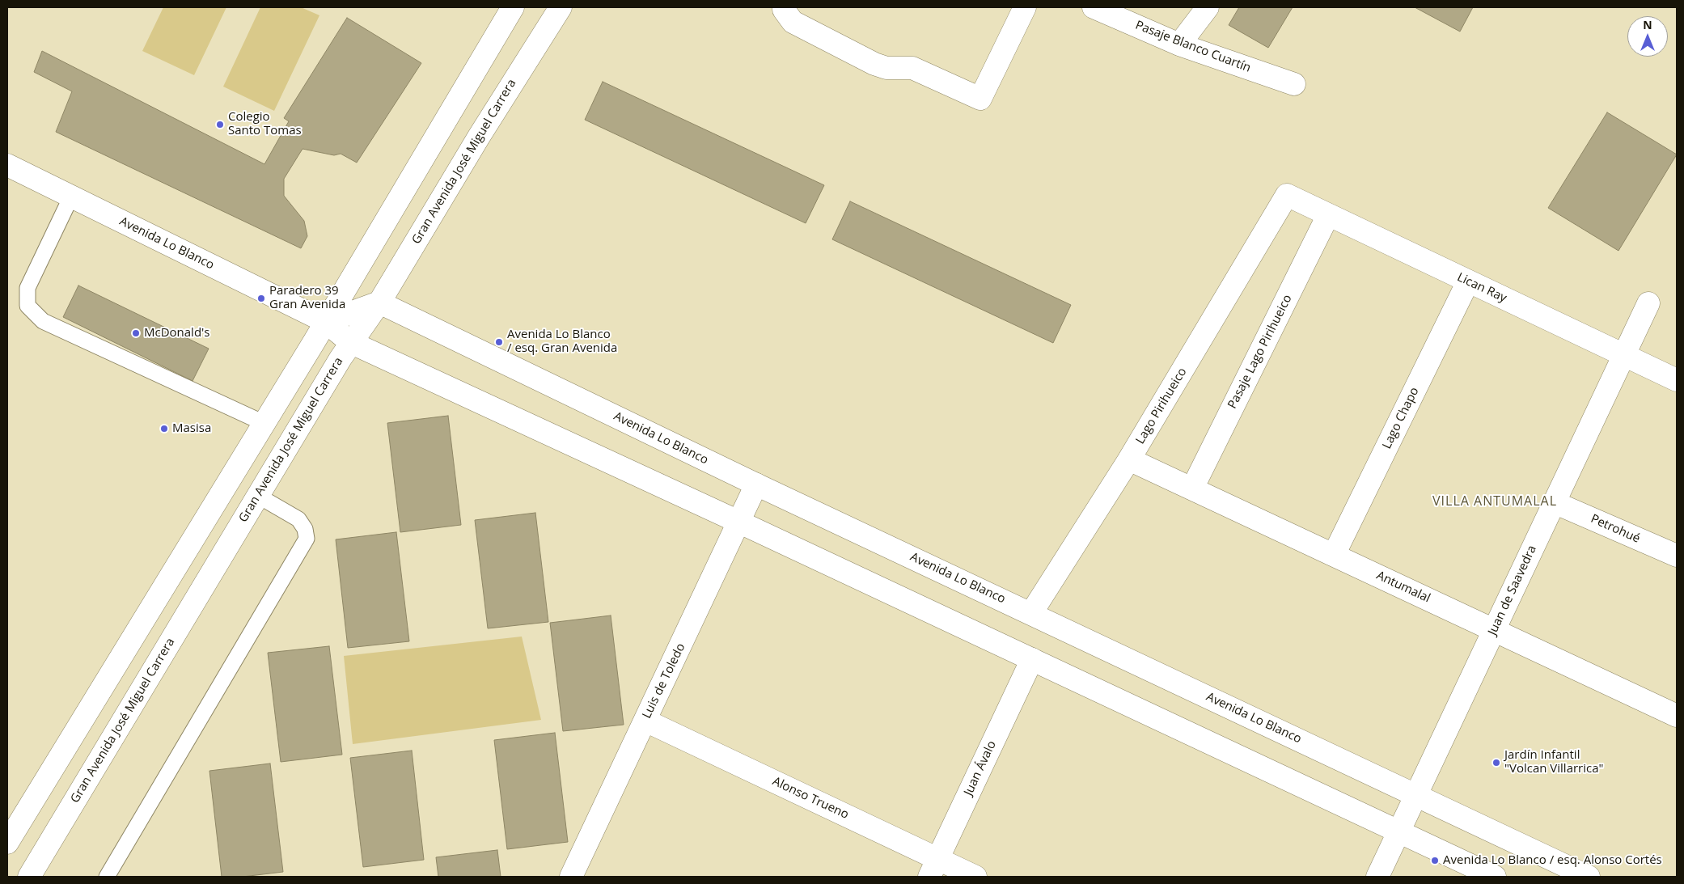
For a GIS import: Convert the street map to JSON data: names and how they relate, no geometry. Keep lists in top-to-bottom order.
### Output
{
  "streets": {
    "main road": [
      "Pasaje Blanco Cuartín",
      "Gran Avenida José Miguel Carrera",
      "Avenida Lo Blanco",
      "Lican Ray",
      "Pasaje Lago Pirihueico",
      "Lago Pirihueico",
      "Lago Chapo",
      "Petrohué",
      "Antumalal",
      "Juan de Saavedra",
      "Luis de Toledo",
      "Juan Ávalo",
      "Alonso Trueno"
    ]
  },
  "crossings": [
    ["Gran Avenida José Miguel Carrera", "Avenida Lo Blanco"],
    ["Avenida Lo Blanco", "Lago Pirihueico"],
    ["Avenida Lo Blanco", "Juan de Saavedra"],
    ["Avenida Lo Blanco", "Luis de Toledo"],
    ["Avenida Lo Blanco", "Juan Ávalo"],
    ["Lican Ray", "Pasaje Lago Pirihueico"],
    ["Lican Ray", "Lago Pirihueico"],
    ["Lican Ray", "Lago Chapo"],
    ["Lican Ray", "Juan de Saavedra"],
    ["Pasaje Lago Pirihueico", "Antumalal"],
    ["Lago Pirihueico", "Antumalal"],
    ["Lago Chapo", "Antumalal"],
    ["Petrohué", "Juan de Saavedra"],
    ["Antumalal", "Juan de Saavedra"],
    ["Luis de Toledo", "Alonso Trueno"],
    ["Juan Ávalo", "Alonso Trueno"]
  ],
  "districts": ["VILLA ANTUMALAL"],
  "places": [
    "Colegio Santo Tomas",
    "Paradero 39 Gran Avenida",
    "McDonald's",
    "Avenida Lo Blanco / esq. Gran Avenida",
    "Masisa",
    "Jardín Infantil \"Volcan Villarrica\"",
    "Avenida Lo Blanco / esq. Alonso Cortés"
  ],
  "north": "top"
}
